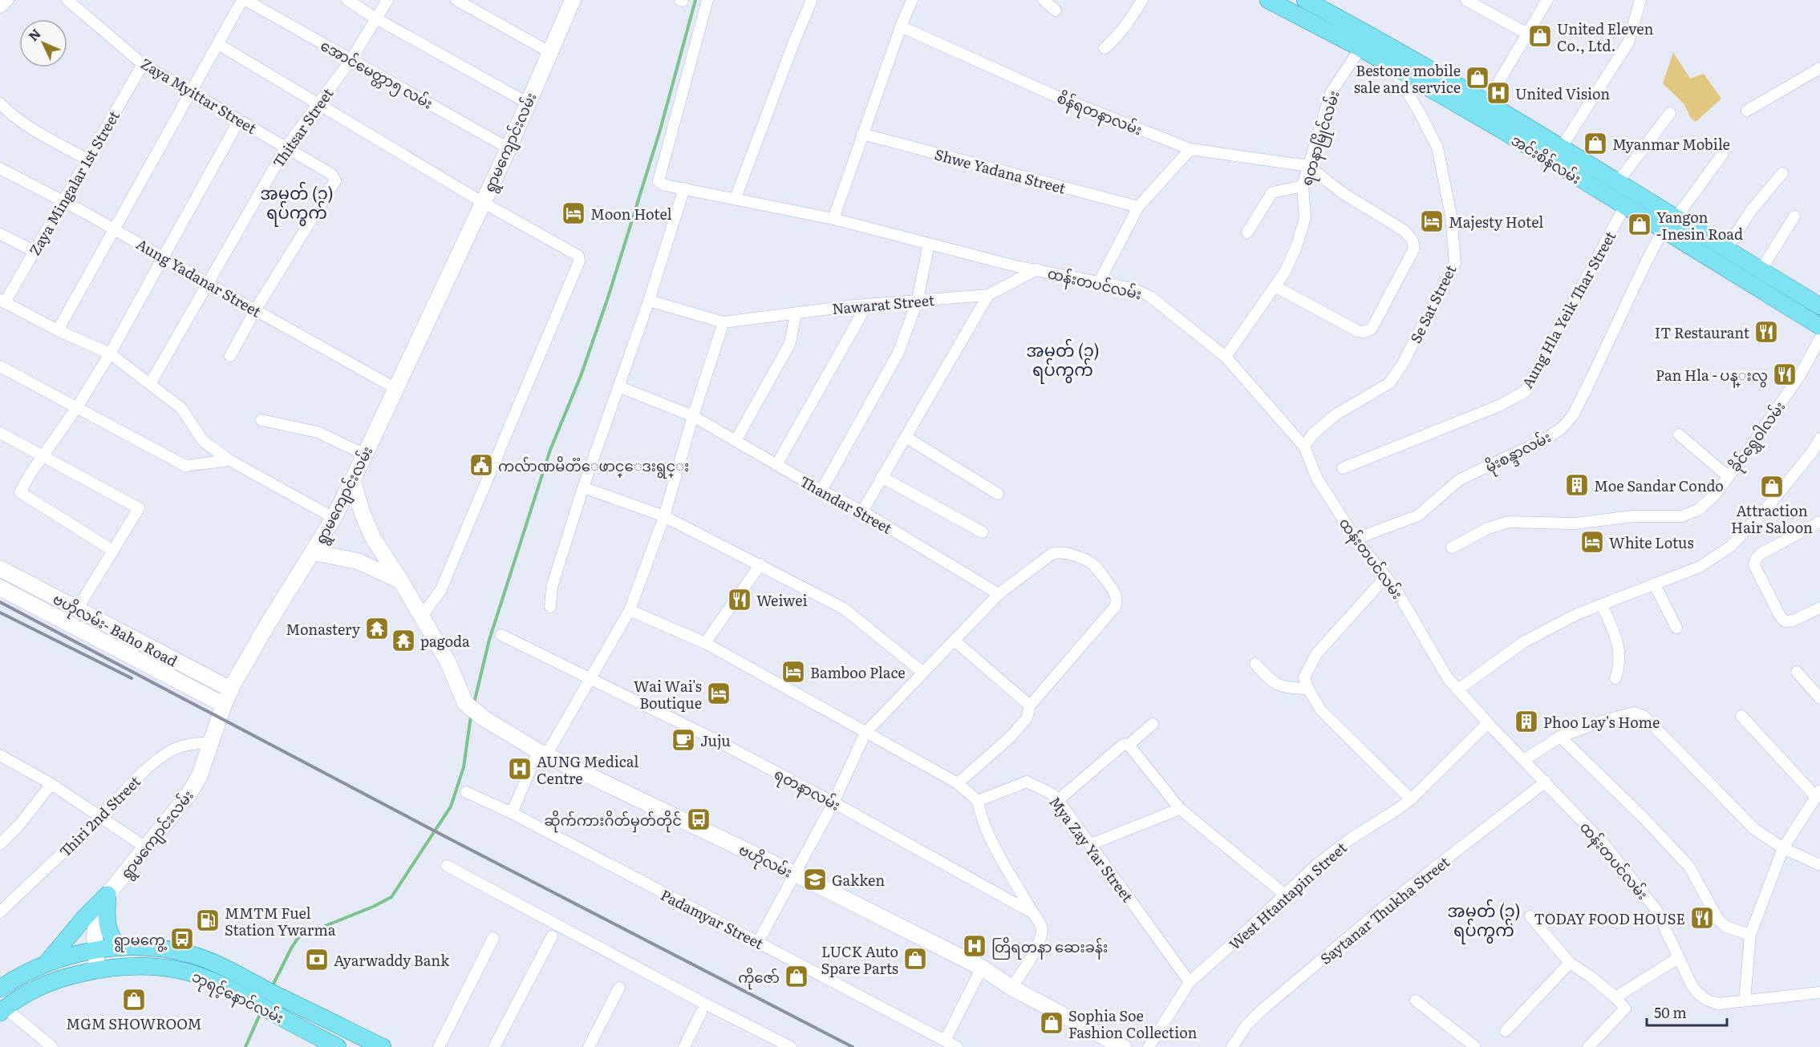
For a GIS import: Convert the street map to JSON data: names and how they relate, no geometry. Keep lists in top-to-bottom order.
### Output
{
  "streets": {
    "main road": [
      "ရွာမကျောင်းလမ်း",
      "အင်းစိန်လမ်း",
      "ဗဟိုလမ်း- Baho Road",
      "ဗဟိုလမ်း",
      "ဘုရင့်နောင်လမ်း"
    ],
    "street": [
      "အောင်မေတ္တာ၅ လမ်း",
      "Zaya Myittar Street",
      "စိန်ရတနာလမ်း",
      "Thitsar Street",
      "ရတနာမြိုင်လမ်း",
      "Shwe Yadana Street",
      "Zaya Mingalar 1st Street",
      "Aung Yadanar Street",
      "ထန်းတပင်လမ်း",
      "Nawarat Street",
      "Se Sat Street",
      "Aung Hla Yeik Thar Street",
      "ခိုင်ရွှေဝါလမ်း",
      "မိုးစန္ဒာလမ်း",
      "Thandar Street",
      "ရတနာလမ်း",
      "Thiri 2nd Street",
      "Mya Zay Yar Street",
      "West Htantapin Street",
      "Saytanar Thukha Street",
      "Padamyar Street"
    ]
  },
  "crossings": [
    ["အောင်မေတ္တာ၅ လမ်း", "Thitsar Street"],
    ["အောင်မေတ္တာ၅ လမ်း", "ရွာမကျောင်းလမ်း"],
    ["Zaya Myittar Street", "Thitsar Street"],
    ["Zaya Myittar Street", "Zaya Mingalar 1st Street"],
    ["Zaya Myittar Street", "Aung Yadanar Street"],
    ["စိန်ရတနာလမ်း", "ရတနာမြိုင်လမ်း"],
    ["Thitsar Street", "Aung Yadanar Street"],
    ["ရတနာမြိုင်လမ်း", "အင်းစိန်လမ်း"],
    ["ရတနာမြိုင်လမ်း", "ထန်းတပင်လမ်း"],
    ["ရွာမကျောင်းလမ်း", "Aung Yadanar Street"],
    ["ရွာမကျောင်းလမ်း", "ဗဟိုလမ်း- Baho Road"],
    ["ရွာမကျောင်းလမ်း", "Thiri 2nd Street"],
    ["ရွာမကျောင်းလမ်း", "ဘုရင့်နောင်လမ်း"],
    ["အင်းစိန်လမ်း", "Se Sat Street"],
    ["အင်းစိန်လမ်း", "Aung Hla Yeik Thar Street"],
    ["အင်းစိန်လမ်း", "မိုးစန္ဒာလမ်း"],
    ["Zaya Mingalar 1st Street", "Aung Yadanar Street"],
    ["ထန်းတပင်လမ်း", "Nawarat Street"],
    ["ထန်းတပင်လမ်း", "Se Sat Street"],
    ["ထန်းတပင်လမ်း", "မိုးစန္ဒာလမ်း"],
    ["ထန်းတပင်လမ်း", "West Htantapin Street"],
    ["ထန်းတပင်လမ်း", "Saytanar Thukha Street"],
    ["Mya Zay Yar Street", "West Htantapin Street"]
  ],
  "districts": ["အမှတ် (၁) ရပ်ကွက်", "အမှတ် (၁) ရပ်ကွက်", "အမှတ် (၃) ရပ်ကွက်"],
  "places": {
    "shop": [
      "United Eleven Co., Ltd.",
      "Bestone mobile sale and service",
      "Myanmar Mobile",
      "Yangon -Inesin Road",
      "Attraction Hair Saloon",
      "LUCK Auto Spare Parts",
      "ကိုဇော်",
      "MGM SHOWROOM",
      "Sophia Soe Fashion Collection"
    ],
    "hospital": ["United Vision", "AUNG Medical Centre", "တြိရတနာ ဆေးခန်း"],
    "hotel": [
      "Moon Hotel",
      "Majesty Hotel",
      "White Lotus",
      "Bamboo Place",
      "Wai Wai's Boutique"
    ],
    "restaurant": [
      "IT Restaurant",
      "Pan Hla - ပန္းလွ",
      "Weiwei",
      "TODAY FOOD HOUSE"
    ],
    "public building": ["ကလ်ာဏမိတၱေဖာင္ေဒးရွင္း"],
    "building": ["Moe Sandar Condo", "Phoo Lay's Home"],
    "temple": ["Monastery", "pagoda"],
    "cafe": ["Juju"],
    "bus stop": ["ဆိုက်ကားဂိတ်မှတ်တိုင်", "ရွာမကွေ့"],
    "school or university": ["Gakken"],
    "fuel station": ["MMTM Fuel Station Ywarma"],
    "bank": ["Ayarwaddy Bank"]
  },
  "scale_bar": "50 m",
  "north": "top left"
}
